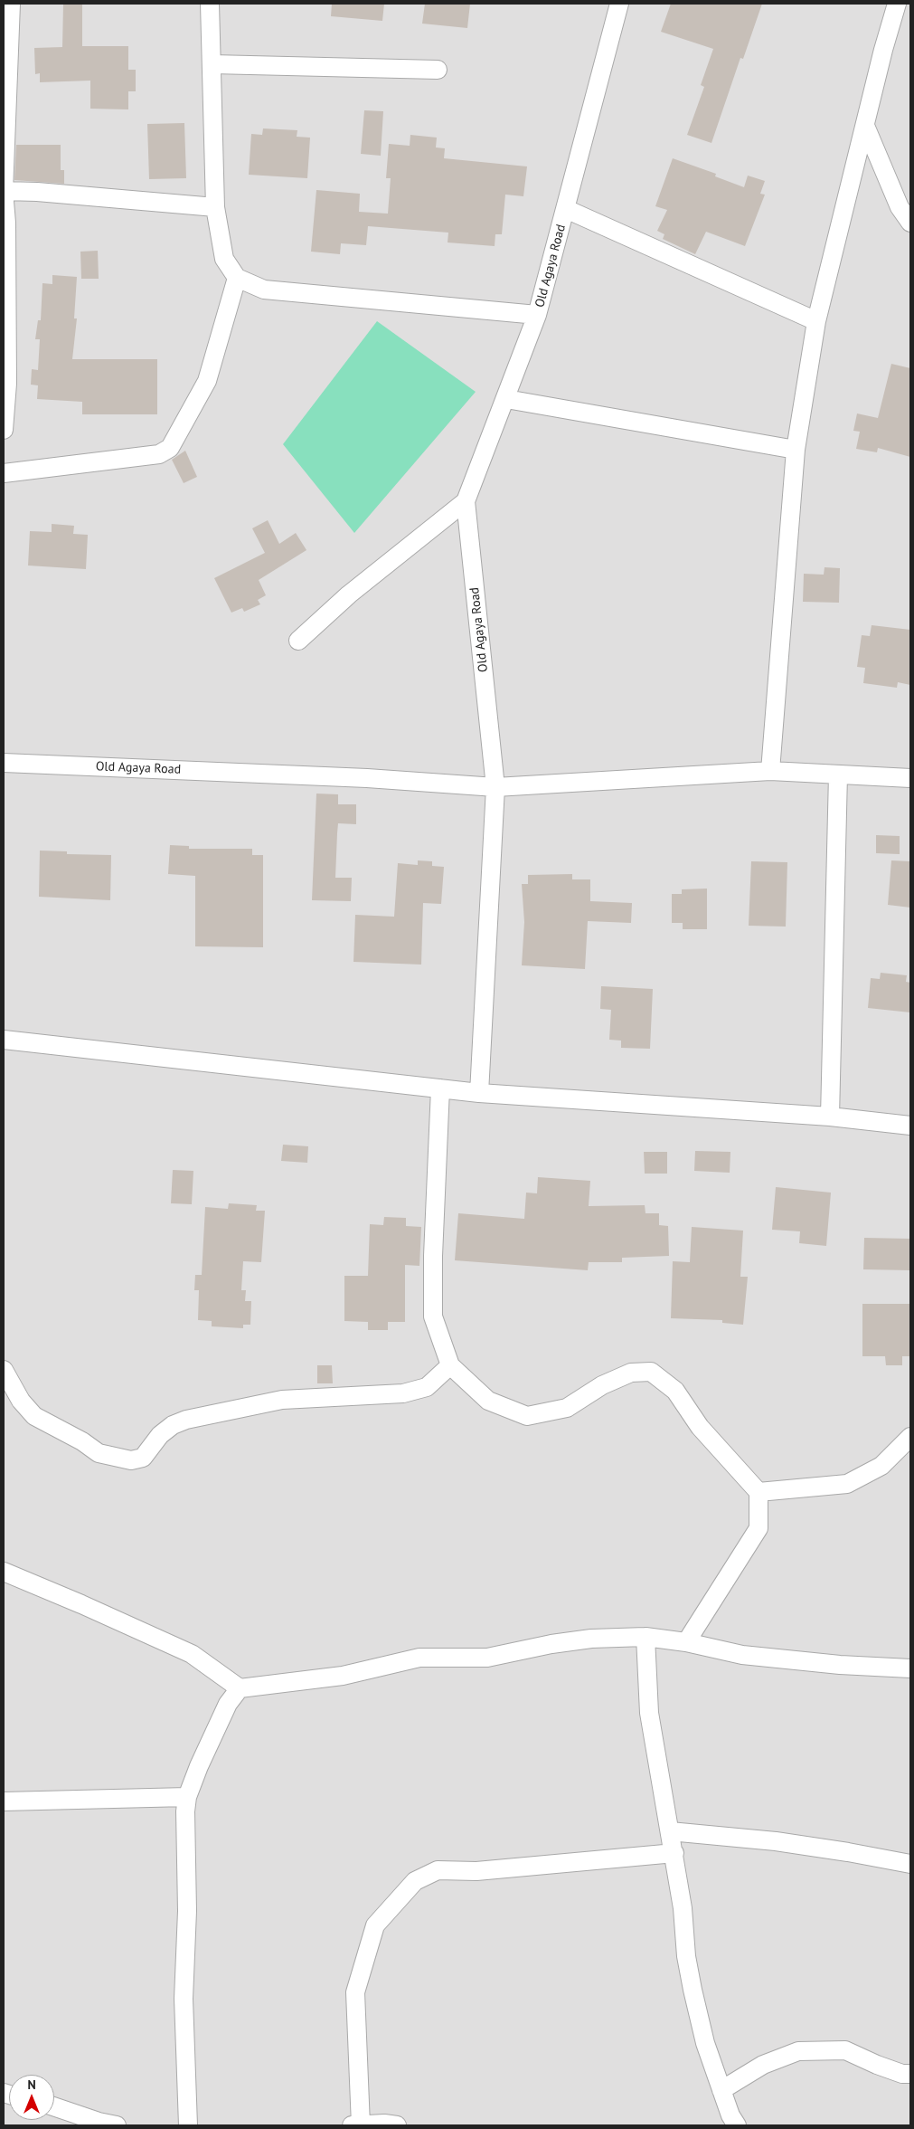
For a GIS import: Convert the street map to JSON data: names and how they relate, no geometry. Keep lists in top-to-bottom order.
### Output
{
  "streets": {
    "street": ["Old Agaya Road"]
  },
  "north": "top"
}
